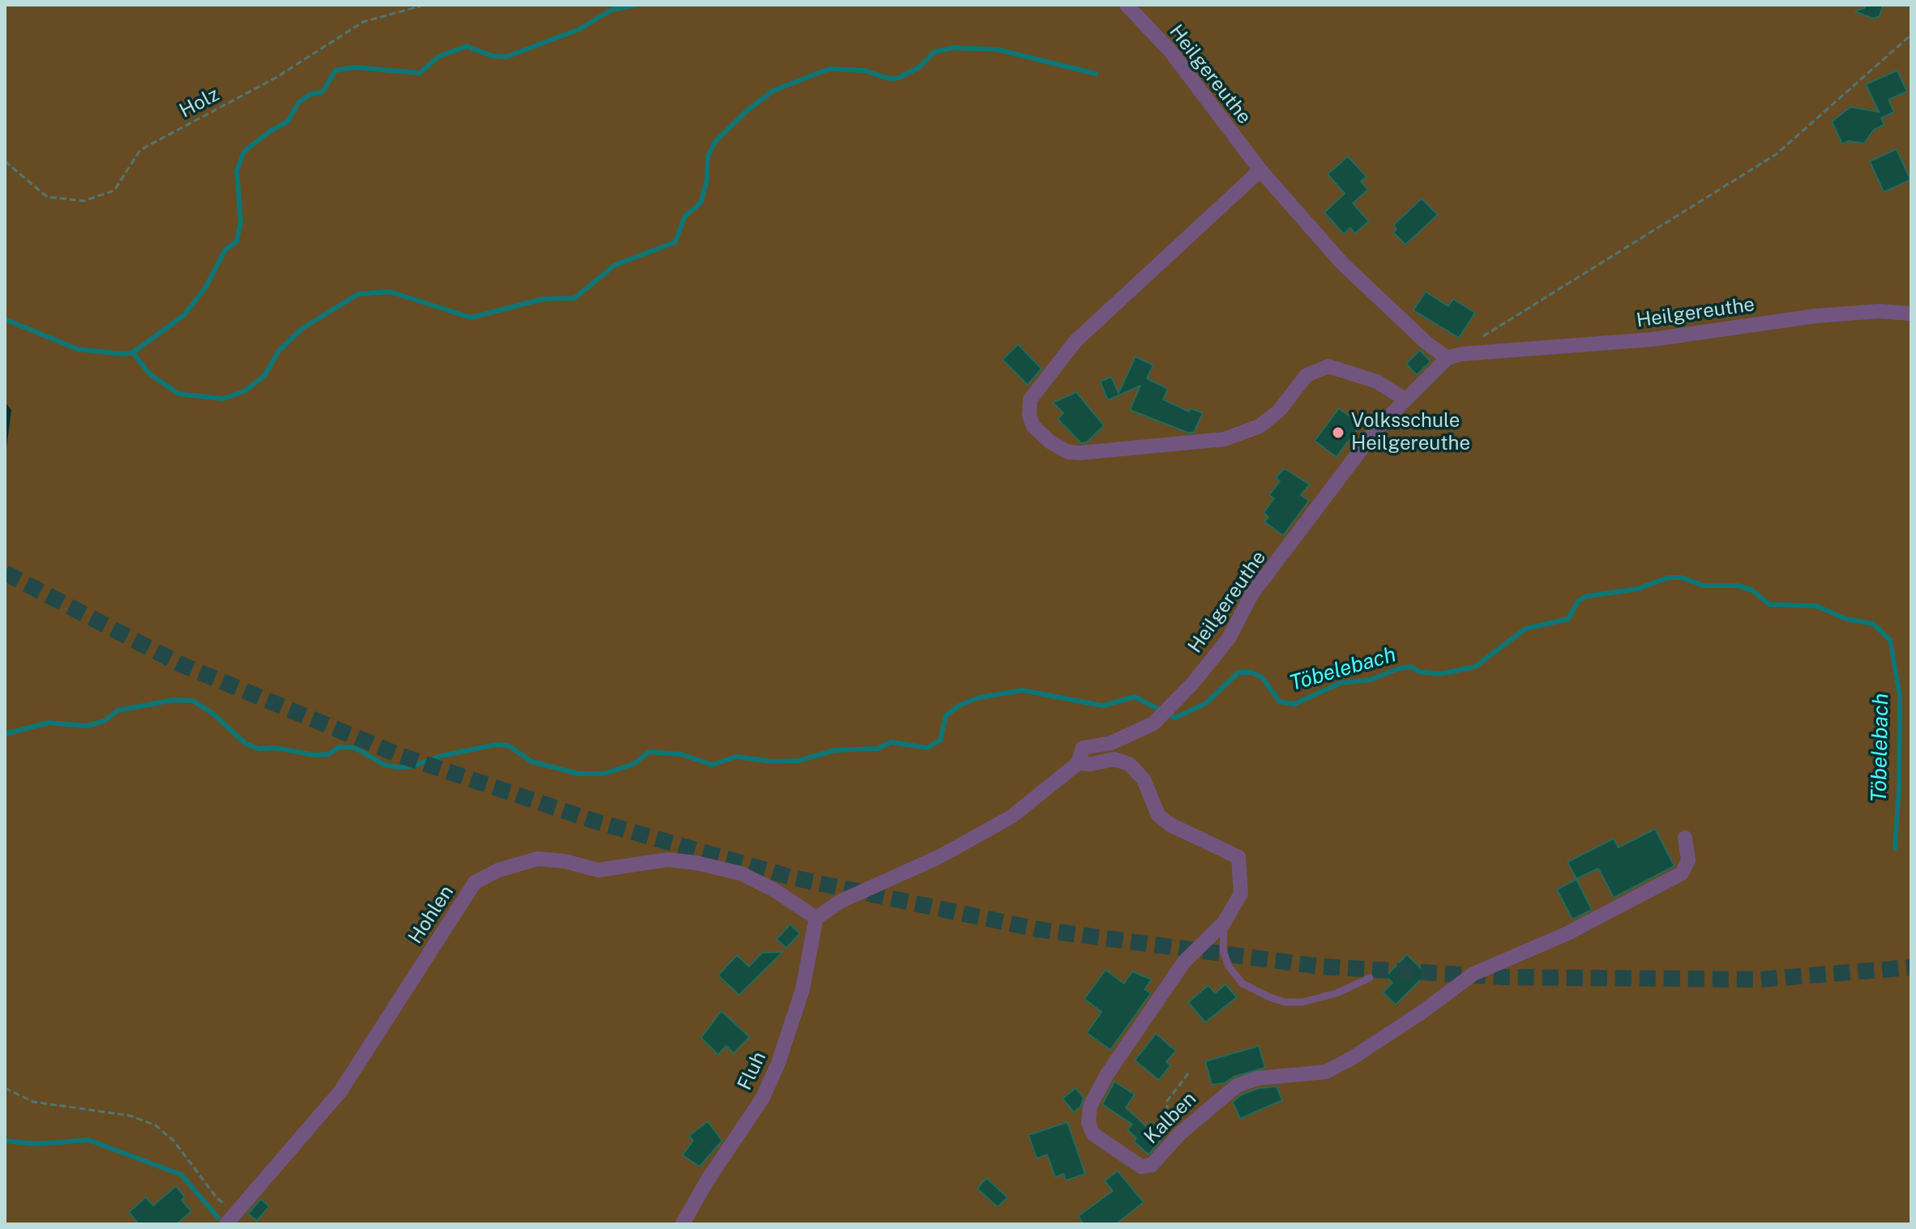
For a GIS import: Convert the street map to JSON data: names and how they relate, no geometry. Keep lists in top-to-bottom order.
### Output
{
  "streets": {
    "street": [
      "Heilgereuthe",
      "Hohlen",
      "Fluh",
      "Kalben"
    ],
    "path": ["Holz"]
  },
  "crossings": [
    ["Heilgereuthe", "Hohlen"],
    ["Heilgereuthe", "Fluh"],
    ["Heilgereuthe", "Kalben"],
    ["Hohlen", "Fluh"]
  ],
  "water": ["Töbelebach"],
  "places": ["Volksschule Heilgereuthe"]
}
